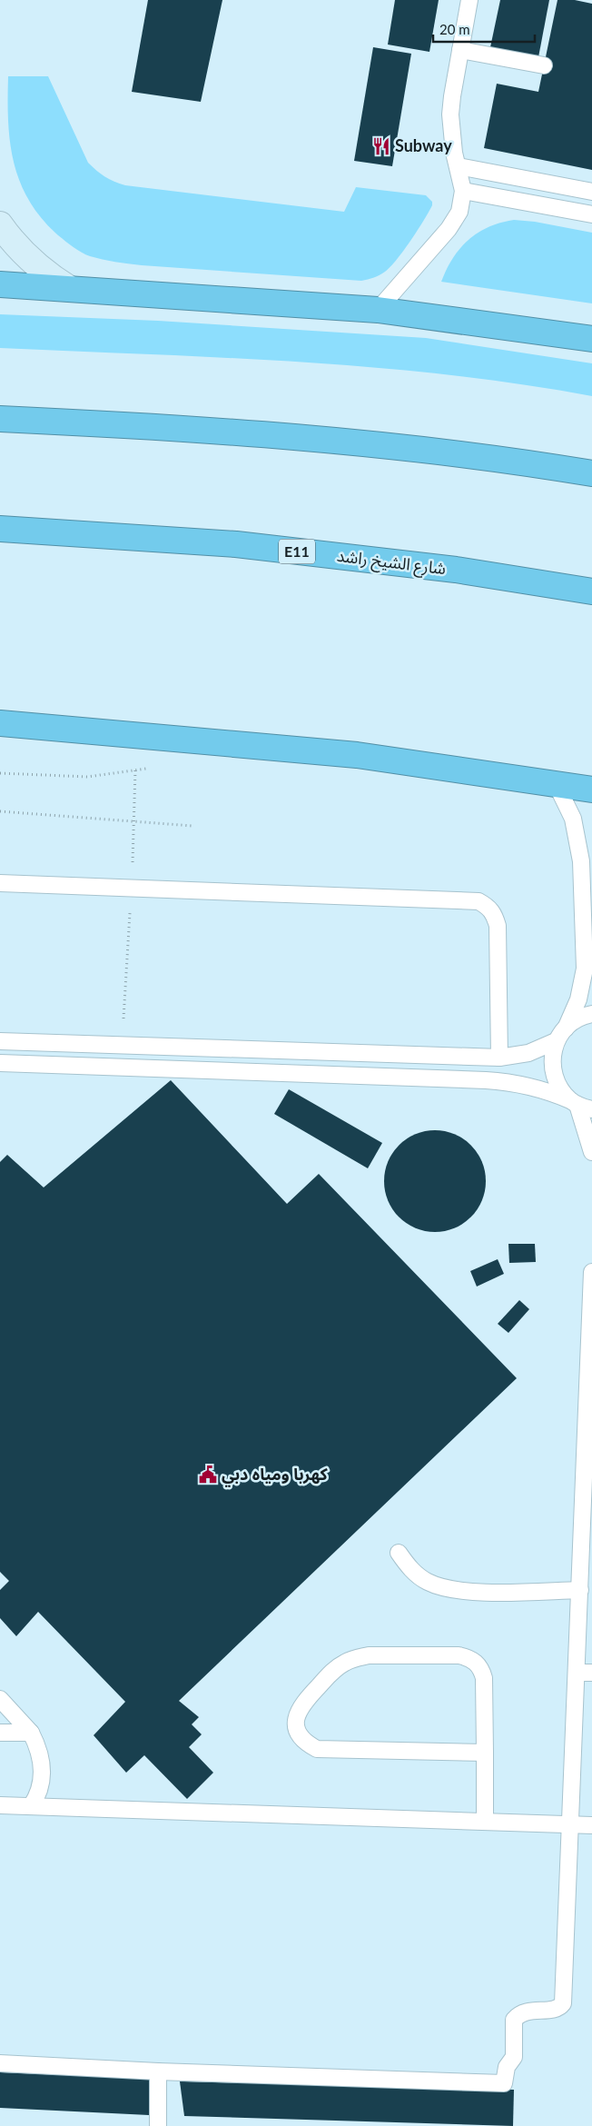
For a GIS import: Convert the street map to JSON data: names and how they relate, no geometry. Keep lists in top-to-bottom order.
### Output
{
  "streets": {
    "highway": ["E11", "شارع الشيخ راشد"]
  },
  "places": {
    "restaurant": ["Subway"],
    "public building": ["كهربا ومياه دبي"]
  },
  "scale_bar": "20 m"
}
